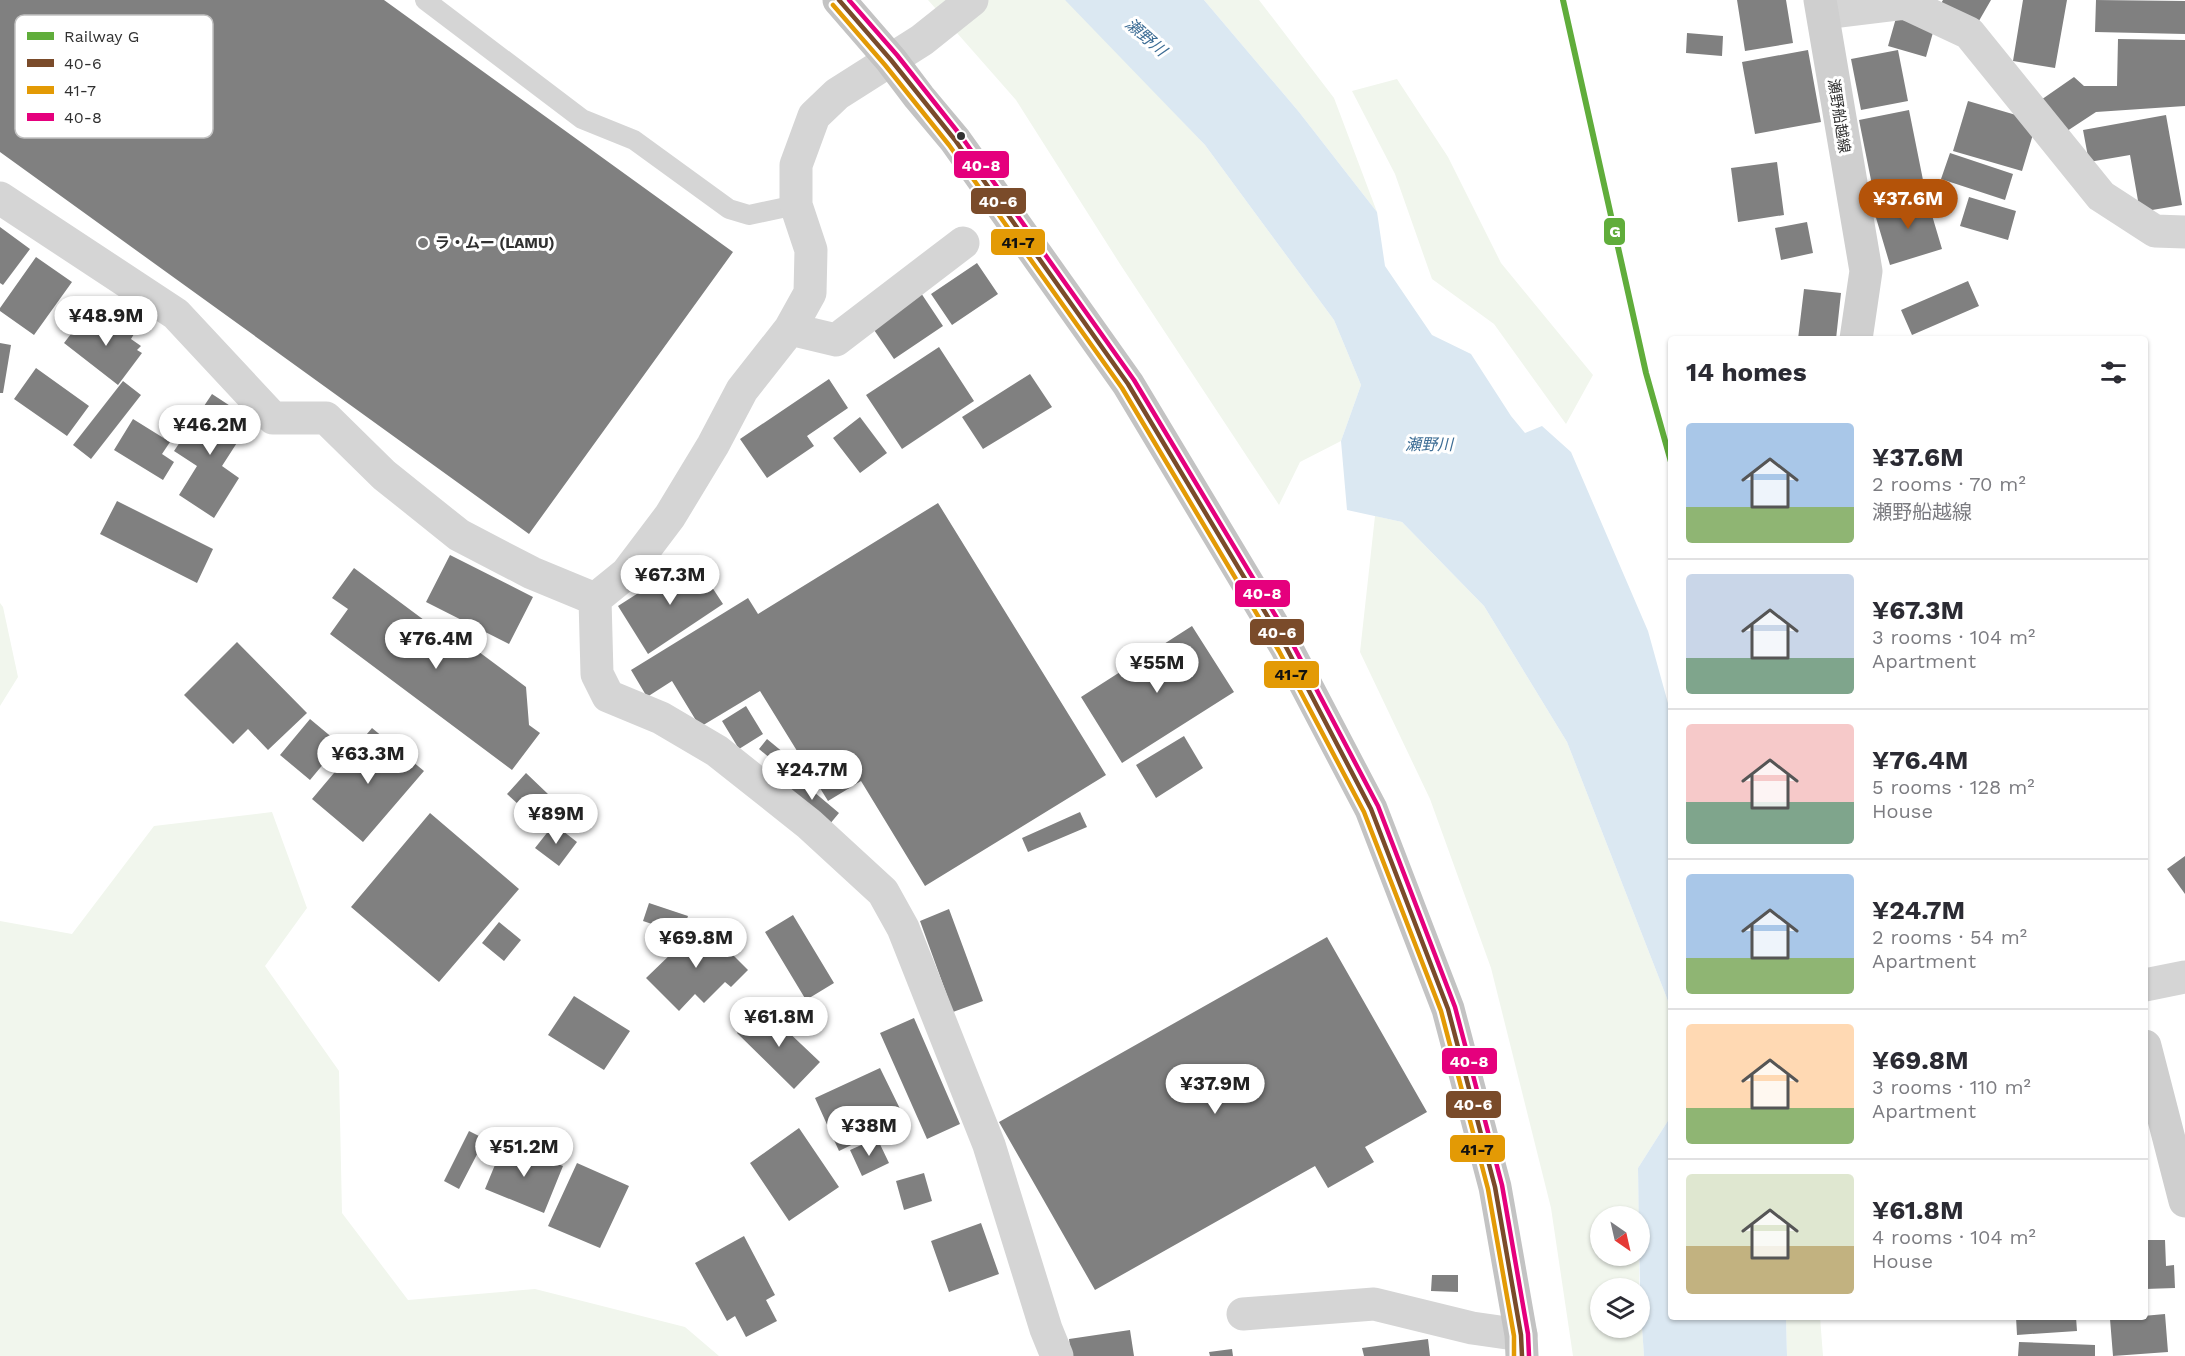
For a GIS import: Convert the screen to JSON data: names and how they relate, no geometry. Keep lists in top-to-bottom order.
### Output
{
  "streets": {
    "main road": ["瀬野船越線"]
  },
  "water": ["瀬野川"],
  "places": ["ラ・ムー (LAMU)"],
  "lines": [
    "rail line G",
    "transit line 40-6",
    "transit line 40-8",
    "transit line 41-7"
  ],
  "legend": [
    "Railway G",
    "40-6",
    "41-7",
    "40-8"
  ],
  "north": "bottom right",
  "page": {
    "price": [
      "¥37.6M",
      "¥48.9M",
      "¥46.2M",
      "¥67.3M",
      "¥76.4M",
      "¥55M",
      "¥63.3M",
      "¥24.7M",
      "¥89M",
      "¥69.8M",
      "¥61.8M",
      "¥37.9M",
      "¥38M",
      "¥51.2M"
    ],
    "heading": "14 homes",
    "list": [
      {
        "name": "¥37.6M",
        "note": "2 rooms · 70 m² · 瀬野船越線"
      },
      {
        "name": "¥67.3M",
        "note": "3 rooms · 104 m² · Apartment"
      },
      {
        "name": "¥76.4M",
        "note": "5 rooms · 128 m² · House"
      },
      {
        "name": "¥24.7M",
        "note": "2 rooms · 54 m² · Apartment"
      },
      {
        "name": "¥69.8M",
        "note": "3 rooms · 110 m² · Apartment"
      },
      {
        "name": "¥61.8M",
        "note": "4 rooms · 104 m² · House"
      }
    ]
  }
}
